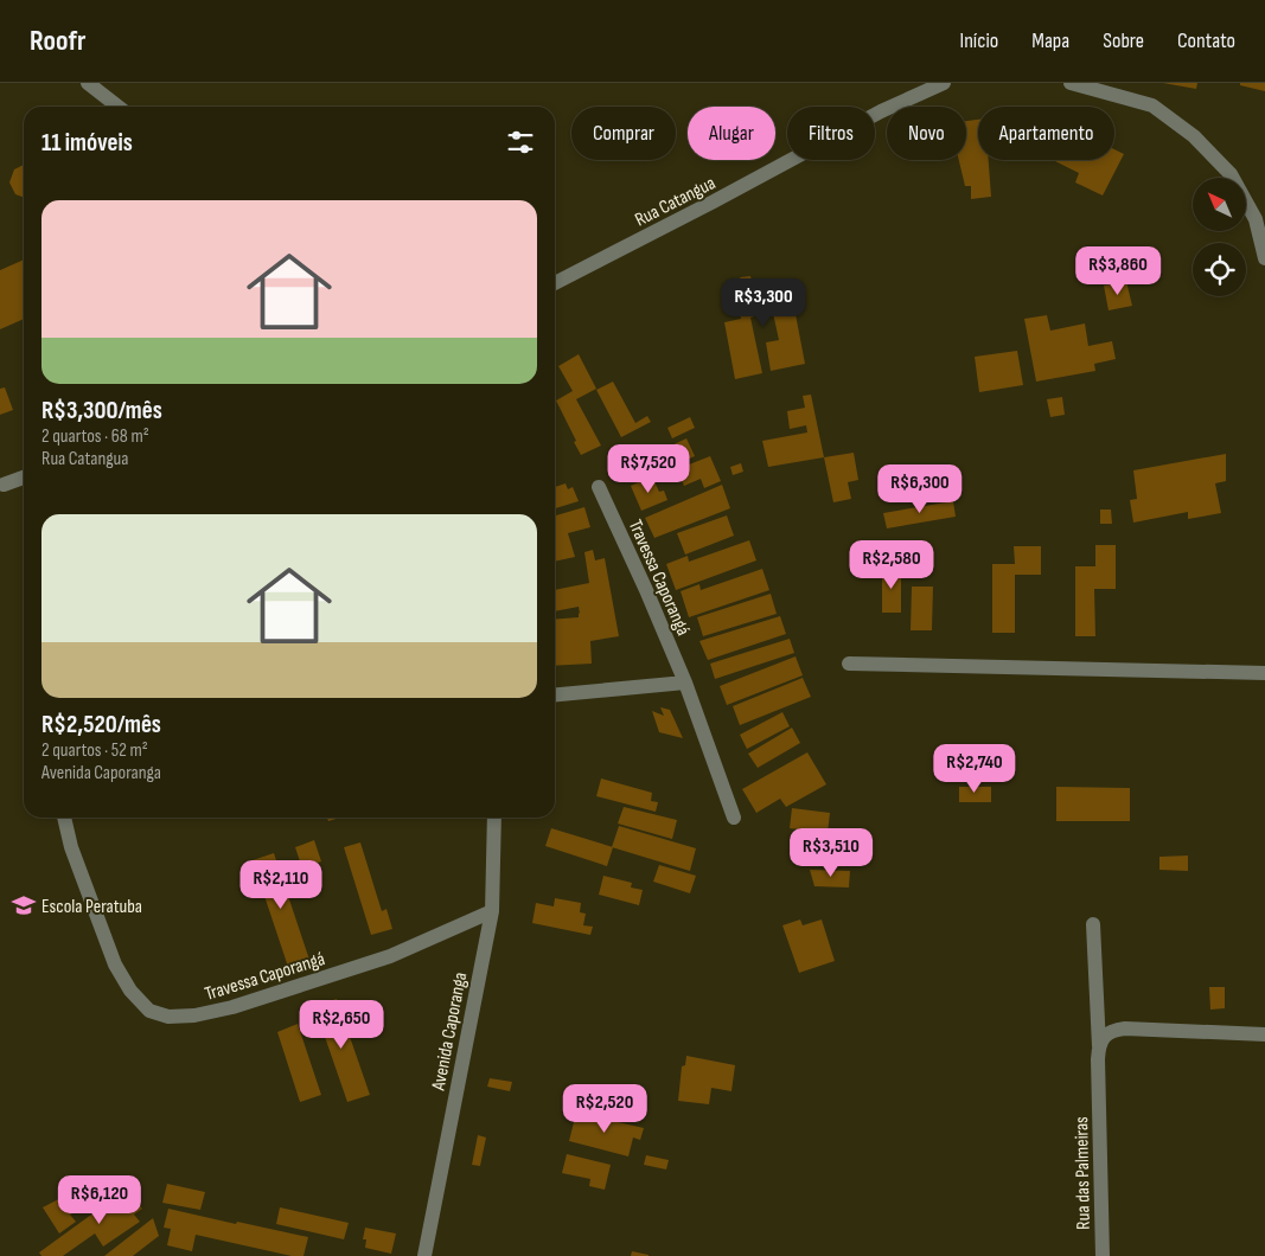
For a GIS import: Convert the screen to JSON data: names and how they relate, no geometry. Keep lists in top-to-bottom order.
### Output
{
  "streets": {
    "street": [
      "Rua Catangua",
      "Travessa Caporangá",
      "Avenida Caporanga",
      "Rua das Palmeiras"
    ]
  },
  "crossings": [
    ["Travessa Caporangá", "Avenida Caporanga"]
  ],
  "places": {
    "school or university": ["Escola Peratuba"]
  },
  "north": "top left",
  "page": {
    "header": "Roofr",
    "nav": [
      "Início",
      "Mapa",
      "Sobre",
      "Contato"
    ],
    "chip": [
      "Comprar",
      "Alugar",
      "Filtros",
      "Novo",
      "Apartamento"
    ],
    "heading": "11 imóveis",
    "list": [
      {
        "name": "R$3,300/mês",
        "note": "2 quartos · 68 m² · Rua Catangua"
      },
      {
        "name": "R$2,520/mês",
        "note": "2 quartos · 52 m² · Avenida Caporanga"
      }
    ],
    "price": [
      "R$3,860",
      "R$3,300",
      "R$7,520",
      "R$6,300",
      "R$2,580",
      "R$2,740",
      "R$3,510",
      "R$2,110",
      "R$2,650",
      "R$2,520",
      "R$6,120"
    ]
  }
}
